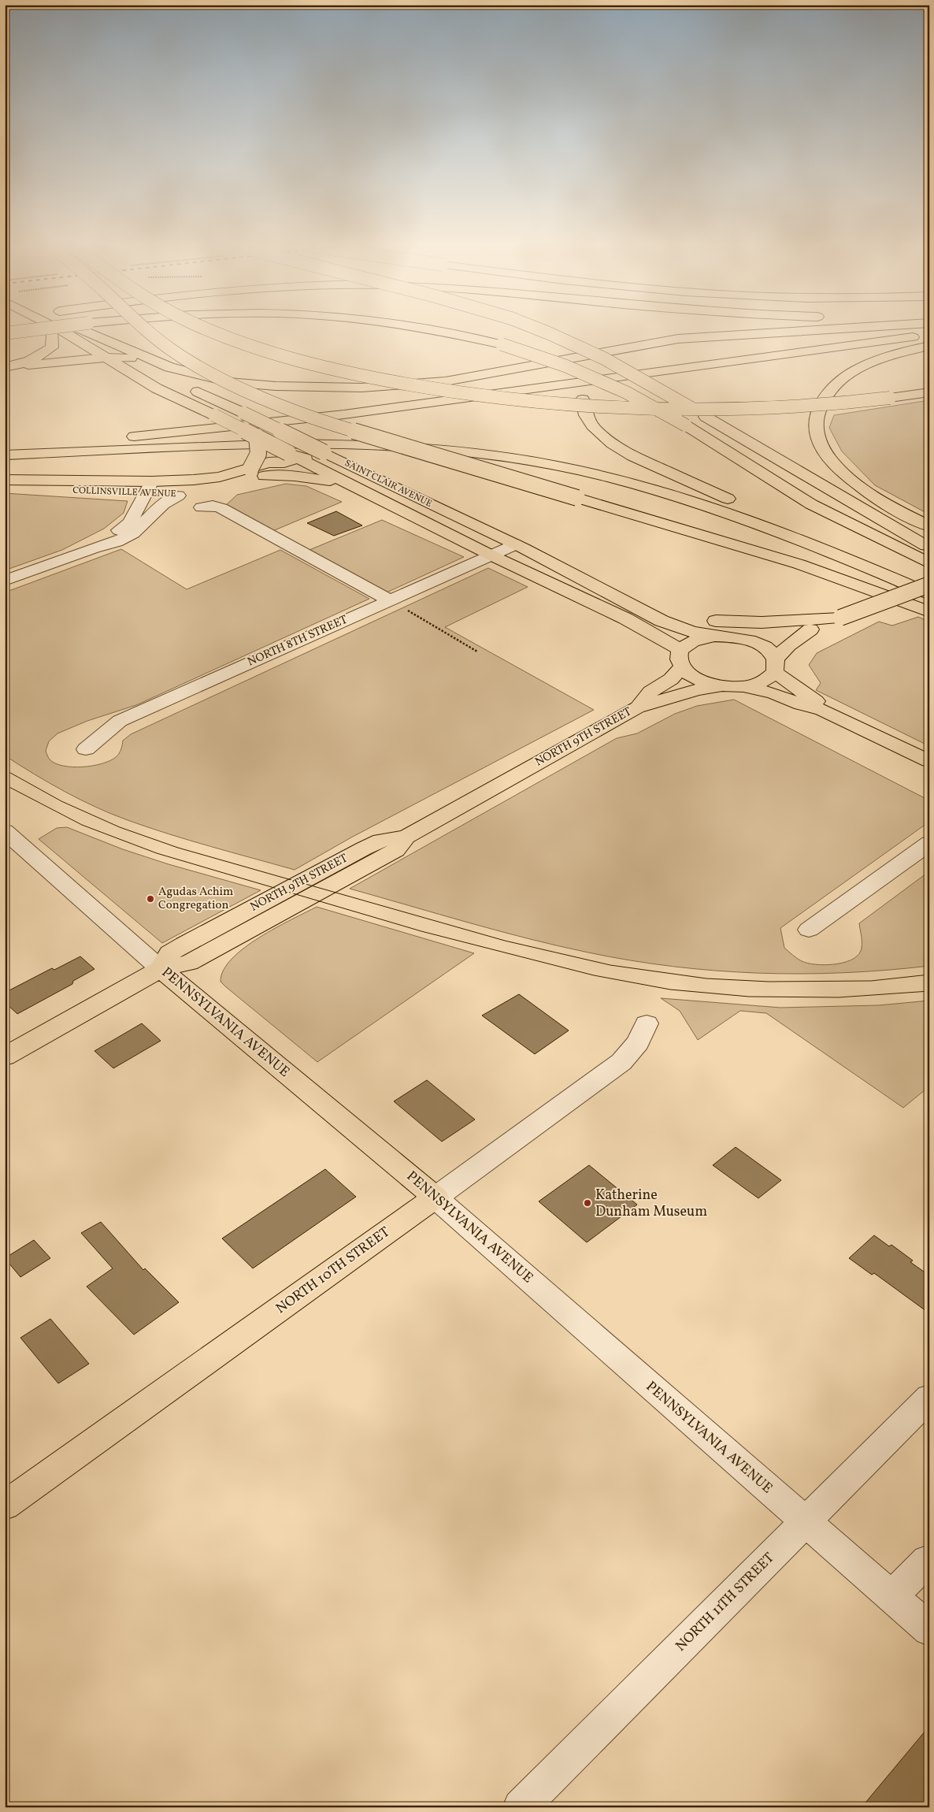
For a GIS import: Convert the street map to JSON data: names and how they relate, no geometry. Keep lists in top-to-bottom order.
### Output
{
  "streets": {
    "main road": [
      "SAINT CLAIR AVENUE",
      "COLLINSVILLE AVENUE",
      "NORTH 9TH STREET",
      "PENNSYLVANIA AVENUE",
      "NORTH 10TH STREET"
    ],
    "street": ["NORTH 8TH STREET", "NORTH 11TH STREET"]
  },
  "crossings": [
    ["SAINT CLAIR AVENUE", "COLLINSVILLE AVENUE"],
    ["SAINT CLAIR AVENUE", "NORTH 8TH STREET"],
    ["SAINT CLAIR AVENUE", "NORTH 9TH STREET"],
    ["NORTH 9TH STREET", "PENNSYLVANIA AVENUE"],
    ["PENNSYLVANIA AVENUE", "NORTH 10TH STREET"],
    ["PENNSYLVANIA AVENUE", "NORTH 11TH STREET"]
  ],
  "places": ["Agudas Achim Congregation", "Katherine Dunham Museum"]
}
